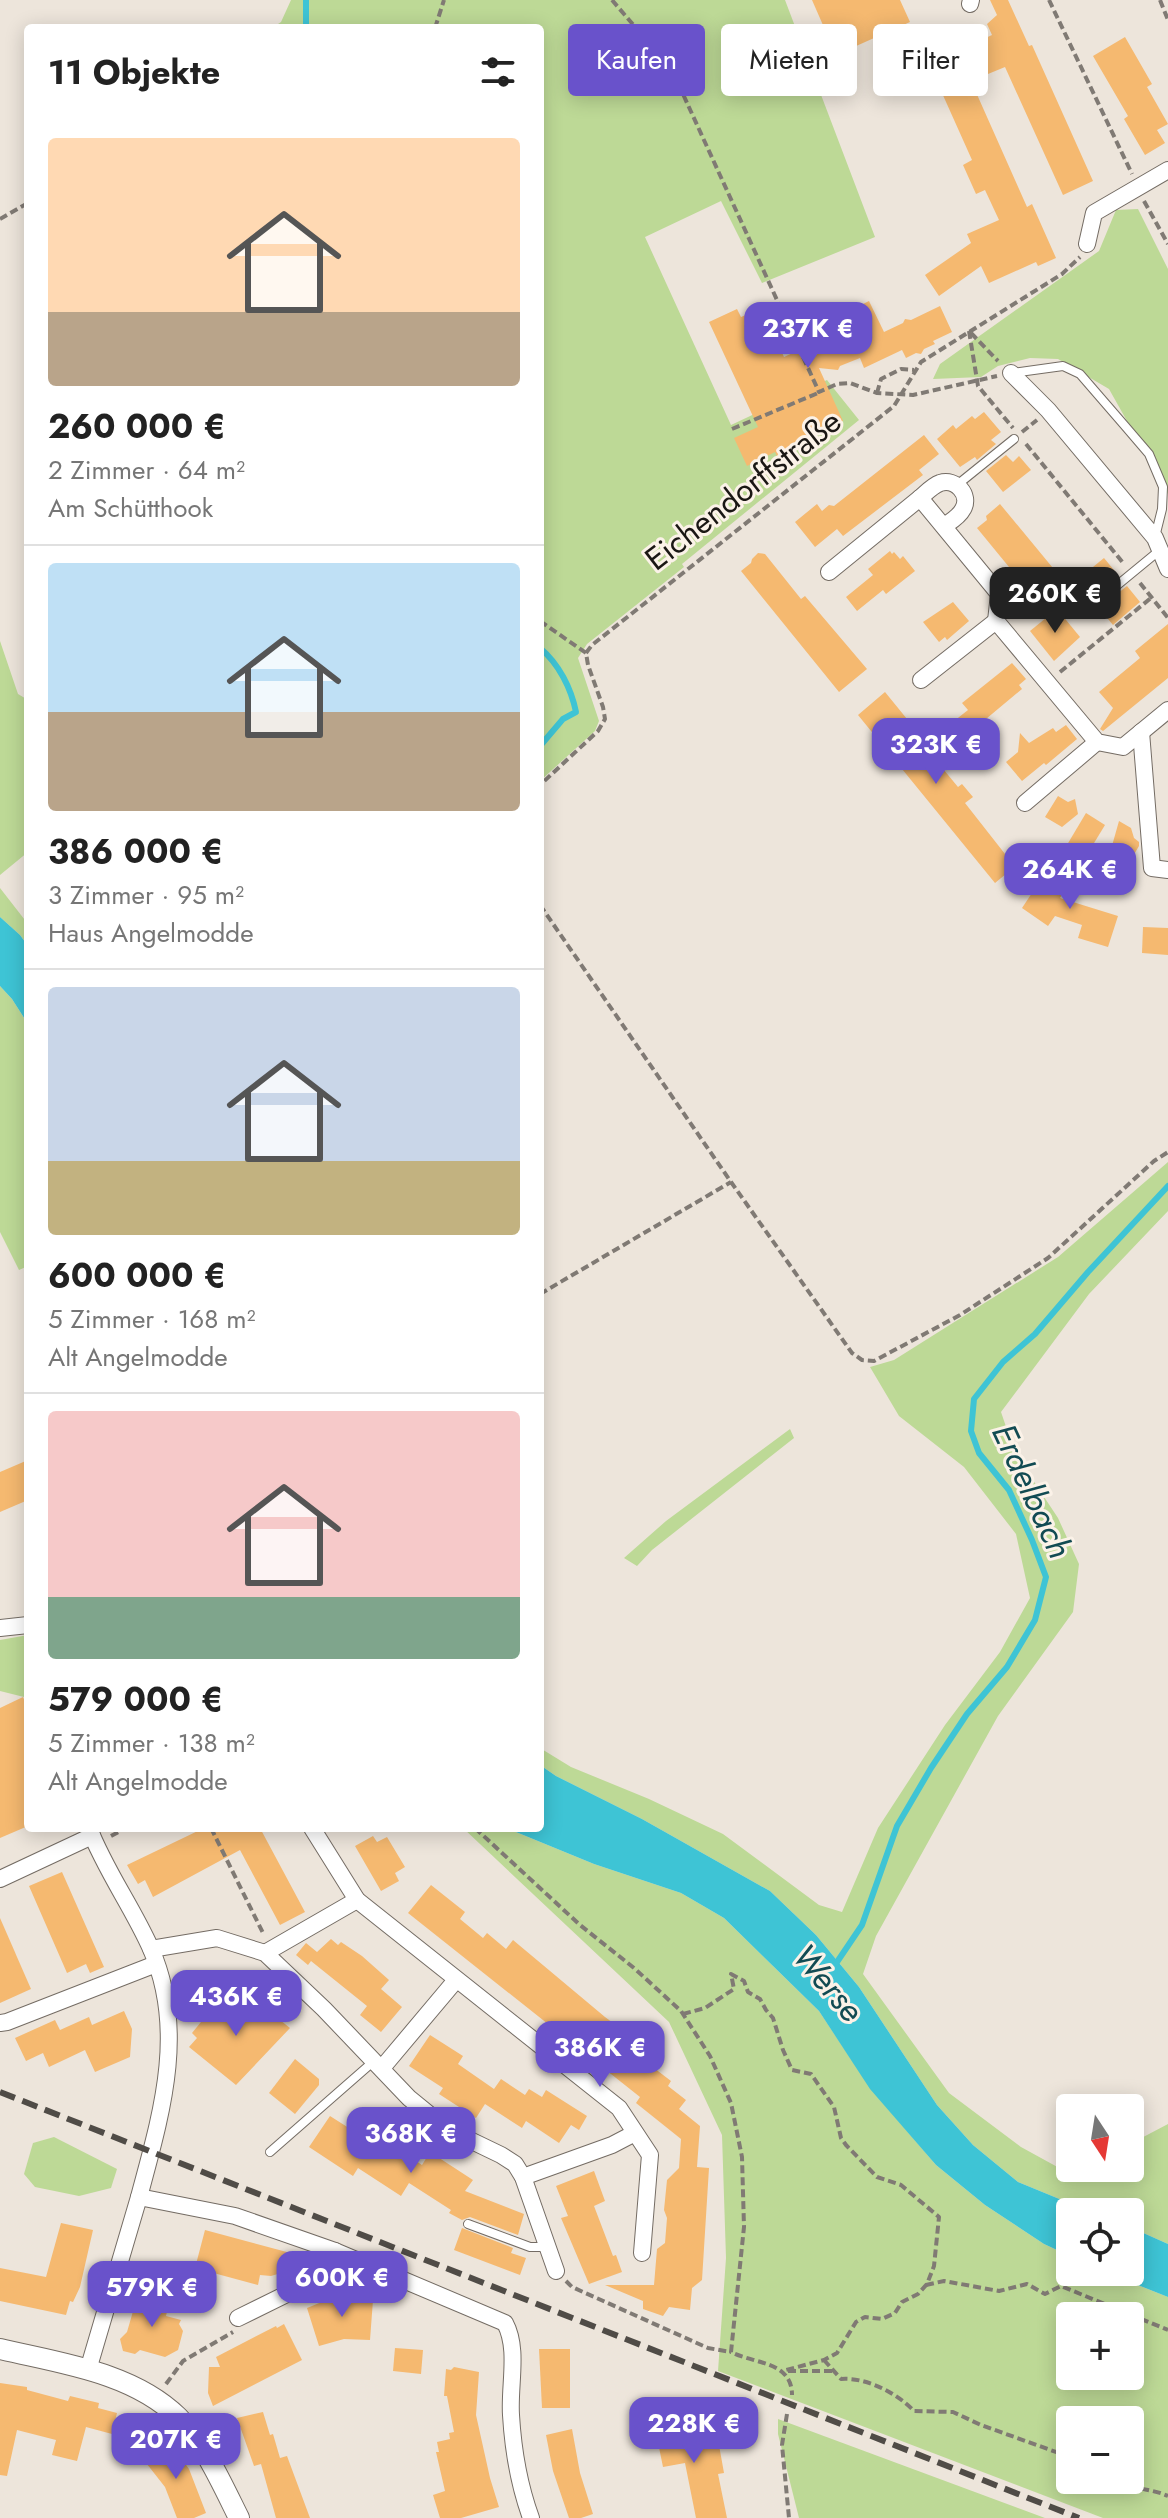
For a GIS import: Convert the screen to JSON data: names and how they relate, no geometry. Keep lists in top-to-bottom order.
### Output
{
  "streets": {
    "path": ["Eichendorffstraße"]
  },
  "water": ["Erdelbach", "Werse"],
  "north": "bottom",
  "page": {
    "chip": ["Kaufen", "Mieten", "Filter"],
    "heading": "11 Objekte",
    "list": [
      {
        "name": "260 000 €",
        "note": "2 Zimmer · 64 m² · Am Schütthook"
      },
      {
        "name": "386 000 €",
        "note": "3 Zimmer · 95 m² · Haus Angelmodde"
      },
      {
        "name": "600 000 €",
        "note": "5 Zimmer · 168 m² · Alt Angelmodde"
      },
      {
        "name": "579 000 €",
        "note": "5 Zimmer · 138 m² · Alt Angelmodde"
      }
    ],
    "price": [
      "237K €",
      "260K €",
      "323K €",
      "264K €",
      "436K €",
      "386K €",
      "368K €",
      "600K €",
      "579K €",
      "228K €",
      "207K €"
    ],
    "map_buttons": ["+", "−"]
  }
}
